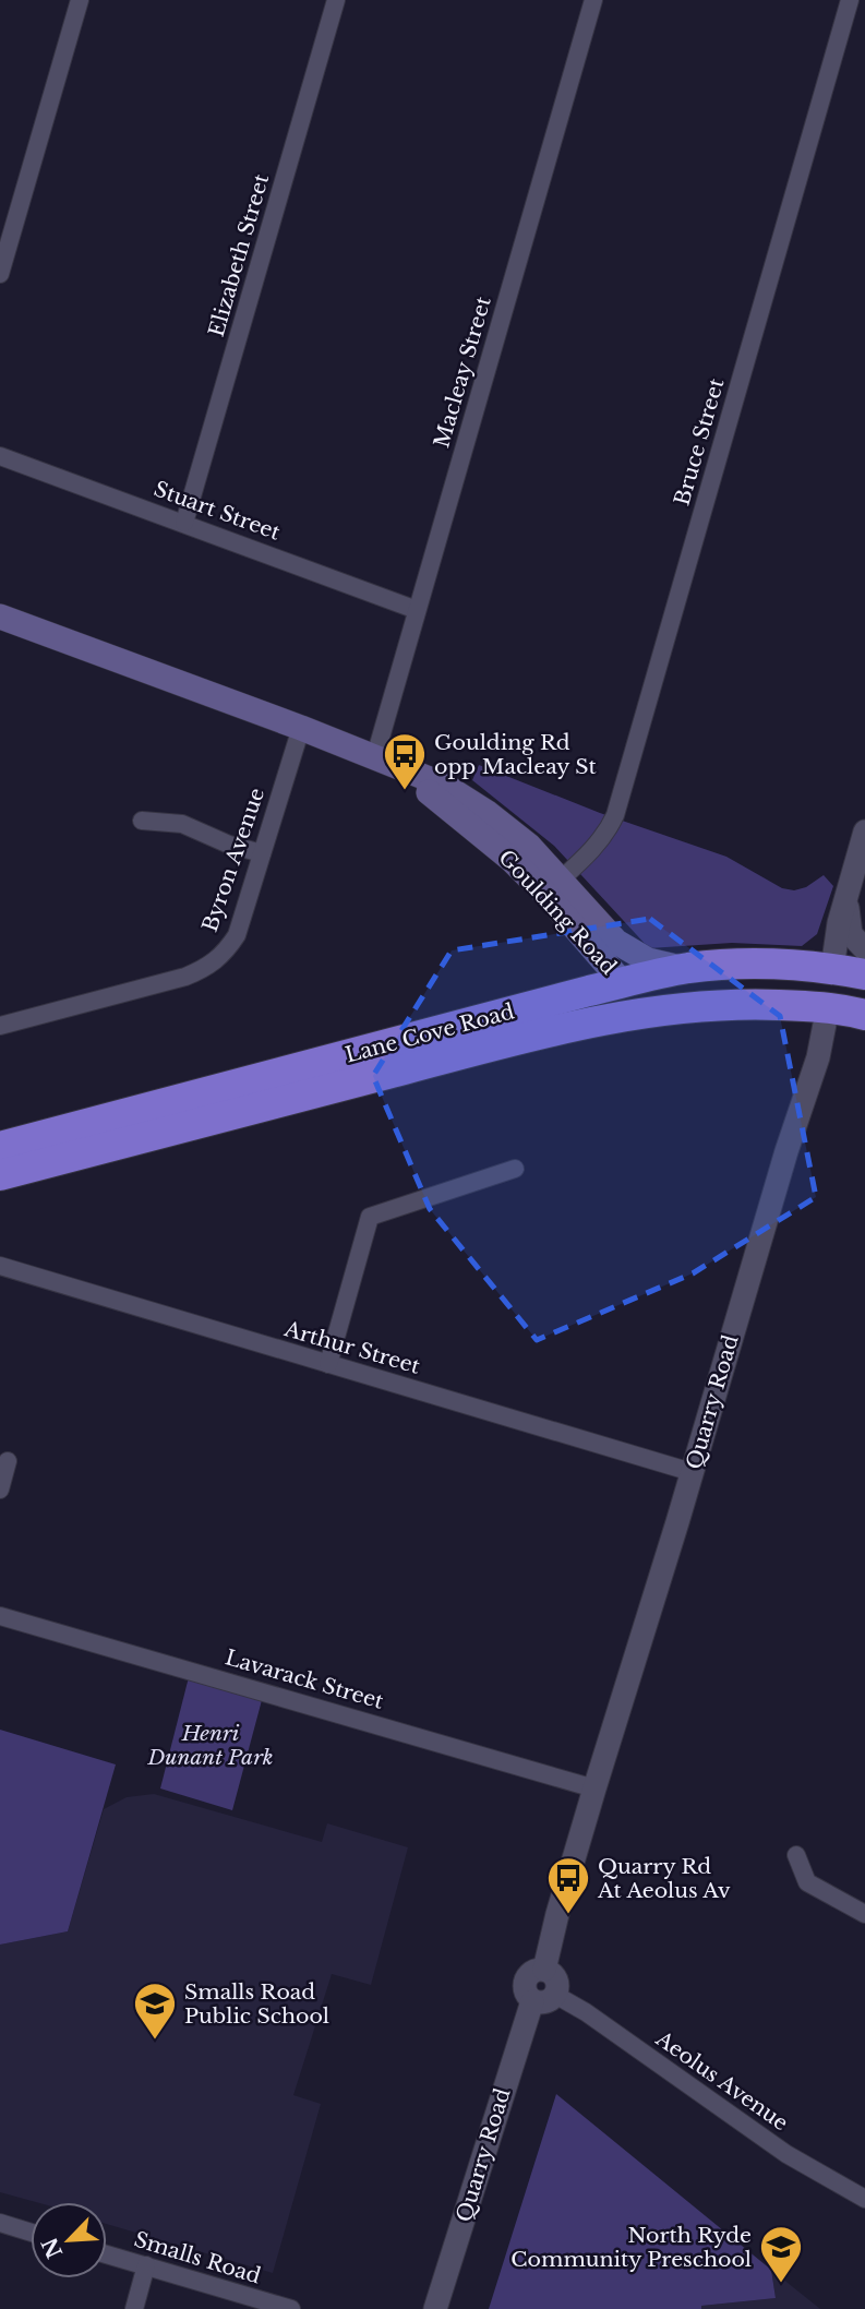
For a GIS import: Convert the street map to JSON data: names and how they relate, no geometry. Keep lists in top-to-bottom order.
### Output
{
  "streets": {
    "highway": ["Goulding Road", "Lane Cove Road", "Quarry Road"],
    "street": [
      "Elizabeth Street",
      "Macleay Street",
      "Bruce Street",
      "Stuart Street",
      "Byron Avenue",
      "Arthur Street",
      "Lavarack Street",
      "Aeolus Avenue",
      "Smalls Road"
    ]
  },
  "crossings": [
    ["Elizabeth Street", "Stuart Street"],
    ["Macleay Street", "Stuart Street"],
    ["Macleay Street", "Goulding Road"],
    ["Bruce Street", "Goulding Road"],
    ["Byron Avenue", "Goulding Road"],
    ["Goulding Road", "Lane Cove Road"],
    ["Lane Cove Road", "Quarry Road"],
    ["Arthur Street", "Quarry Road"],
    ["Quarry Road", "Lavarack Street"],
    ["Quarry Road", "Aeolus Avenue"]
  ],
  "parks": ["Henri Dunant Park"],
  "places": {
    "bus stop": ["Goulding Rd opp Macleay St", "Quarry Rd At Aeolus Av"],
    "school or university": ["Smalls Road Public School", "North Ryde Community Preschool"]
  },
  "north": "bottom left"
}
